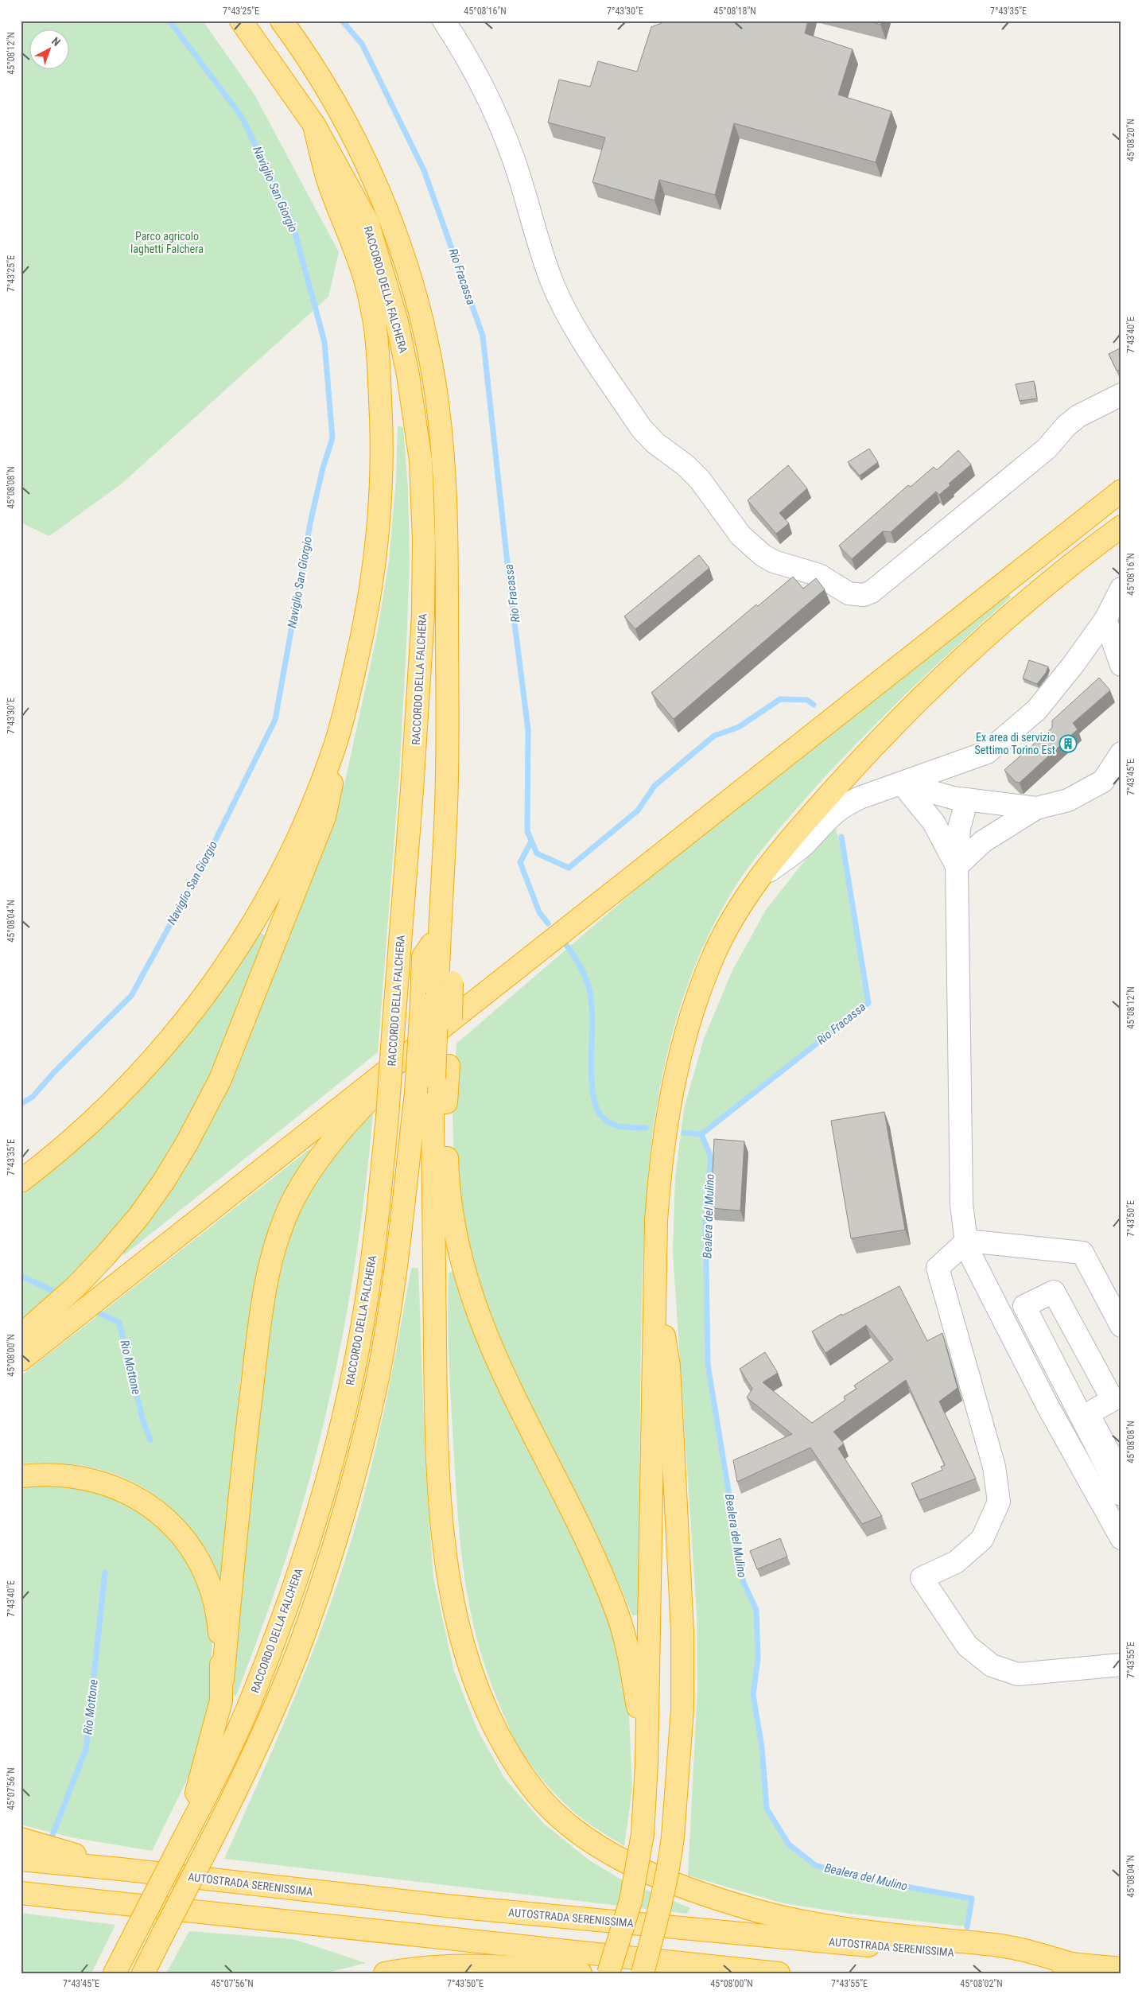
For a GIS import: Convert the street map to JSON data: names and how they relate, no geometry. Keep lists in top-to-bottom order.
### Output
{
  "streets": {
    "highway": ["RACCORDO DELLA FALCHERA", "AUTOSTRADA SERENISSIMA"]
  },
  "water": [
    "Naviglio San Giorgio",
    "Rio Fracassa",
    "Bealera del Mulino",
    "Rio Mottone"
  ],
  "parks": ["Parco agricolo laghetti Falchera"],
  "places": {
    "building": ["Ex area di servizio Settimo Torino Est"]
  },
  "north": "top right",
  "coordinates": [
    "7°43'25\"E",
    "45°08'16\"N",
    "7°43'30\"E",
    "45°08'18\"N",
    "7°43'35\"E",
    "45°08'12\"N",
    "45°08'20\"N",
    "7°43'40\"E",
    "45°08'08\"N",
    "7°43'45\"E",
    "45°08'04\"N",
    "7°43'50\"E",
    "45°08'00\"N",
    "7°43'55\"E",
    "45°07'56\"N",
    "45°08'02\"N"
  ]
}
